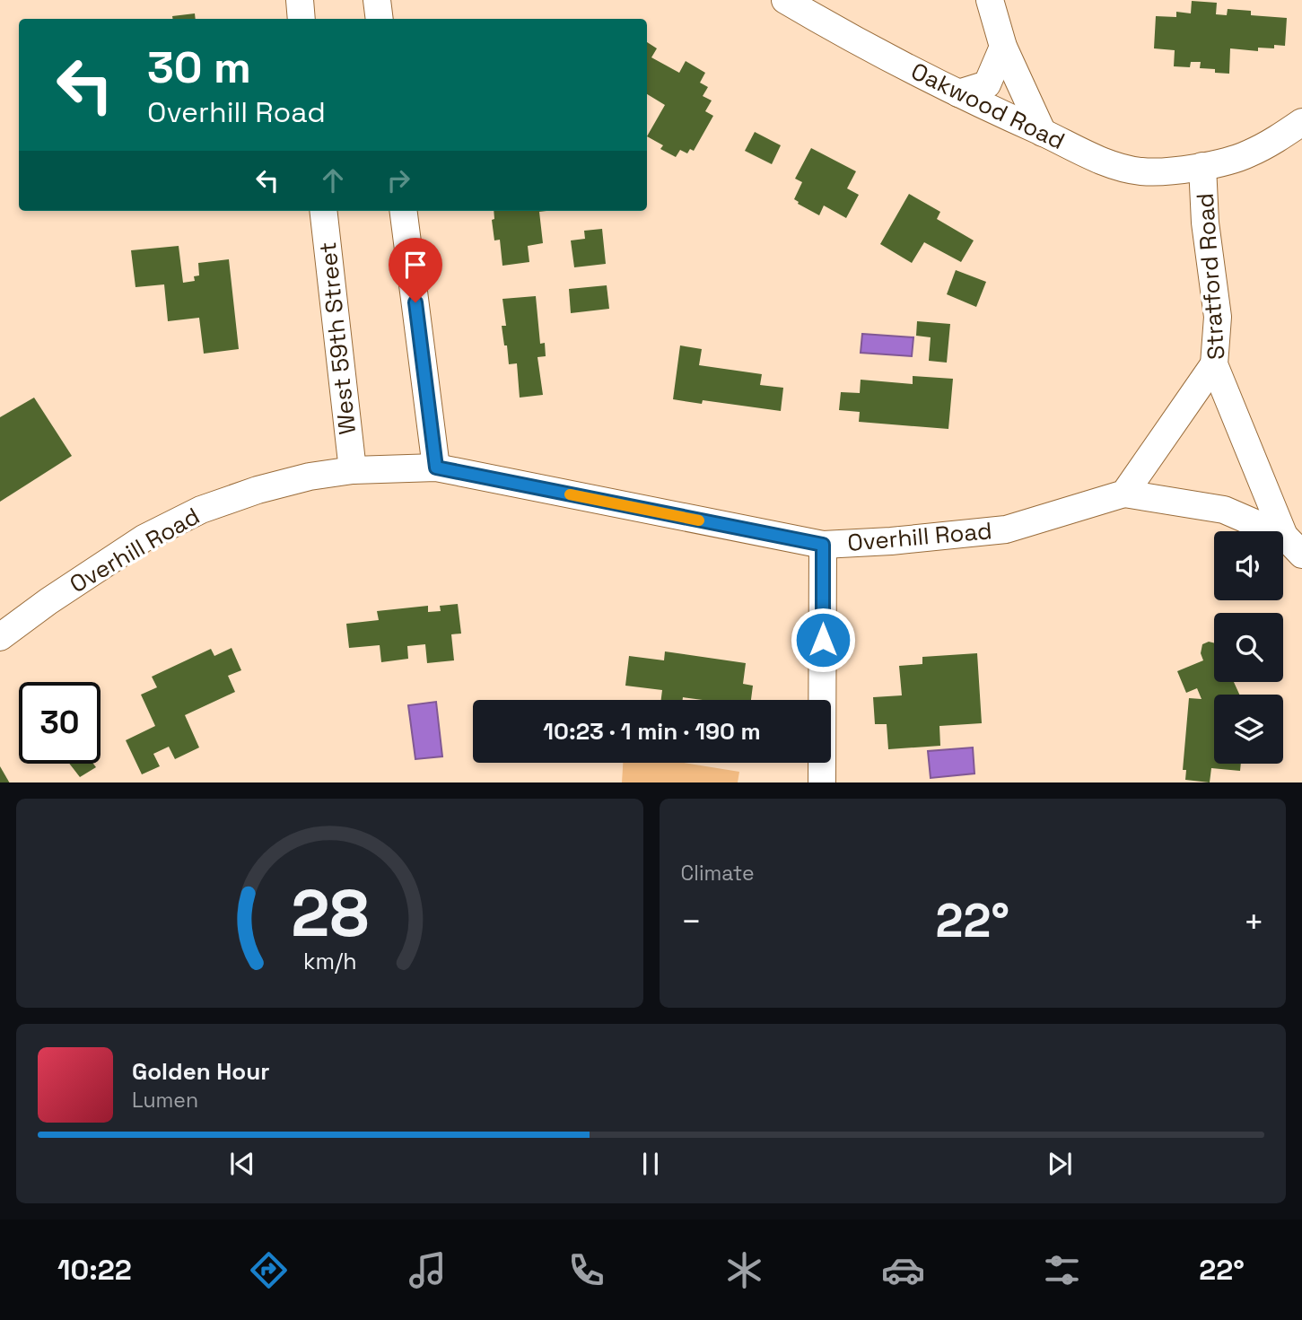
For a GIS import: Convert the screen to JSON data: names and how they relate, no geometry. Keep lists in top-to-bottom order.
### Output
{
  "streets": {
    "street": [
      "Oakwood Road",
      "Stratford Road",
      "West 59th Street",
      "Overhill Road"
    ]
  },
  "crossings": [
    ["Oakwood Road", "Stratford Road"],
    ["West 59th Street", "Overhill Road"]
  ],
  "page": {
    "turn": ["30 m", "Overhill Road"],
    "limit": "30",
    "trip": "10:23 · 1 min · 190 m",
    "tile": "Climate",
    "heat": ["−", "22°", "+"],
    "song": ["Golden Hour", "Lumen"],
    "tabs": ["10:22", "22°"],
    "gauge": ["28", "km/h"]
  }
}
